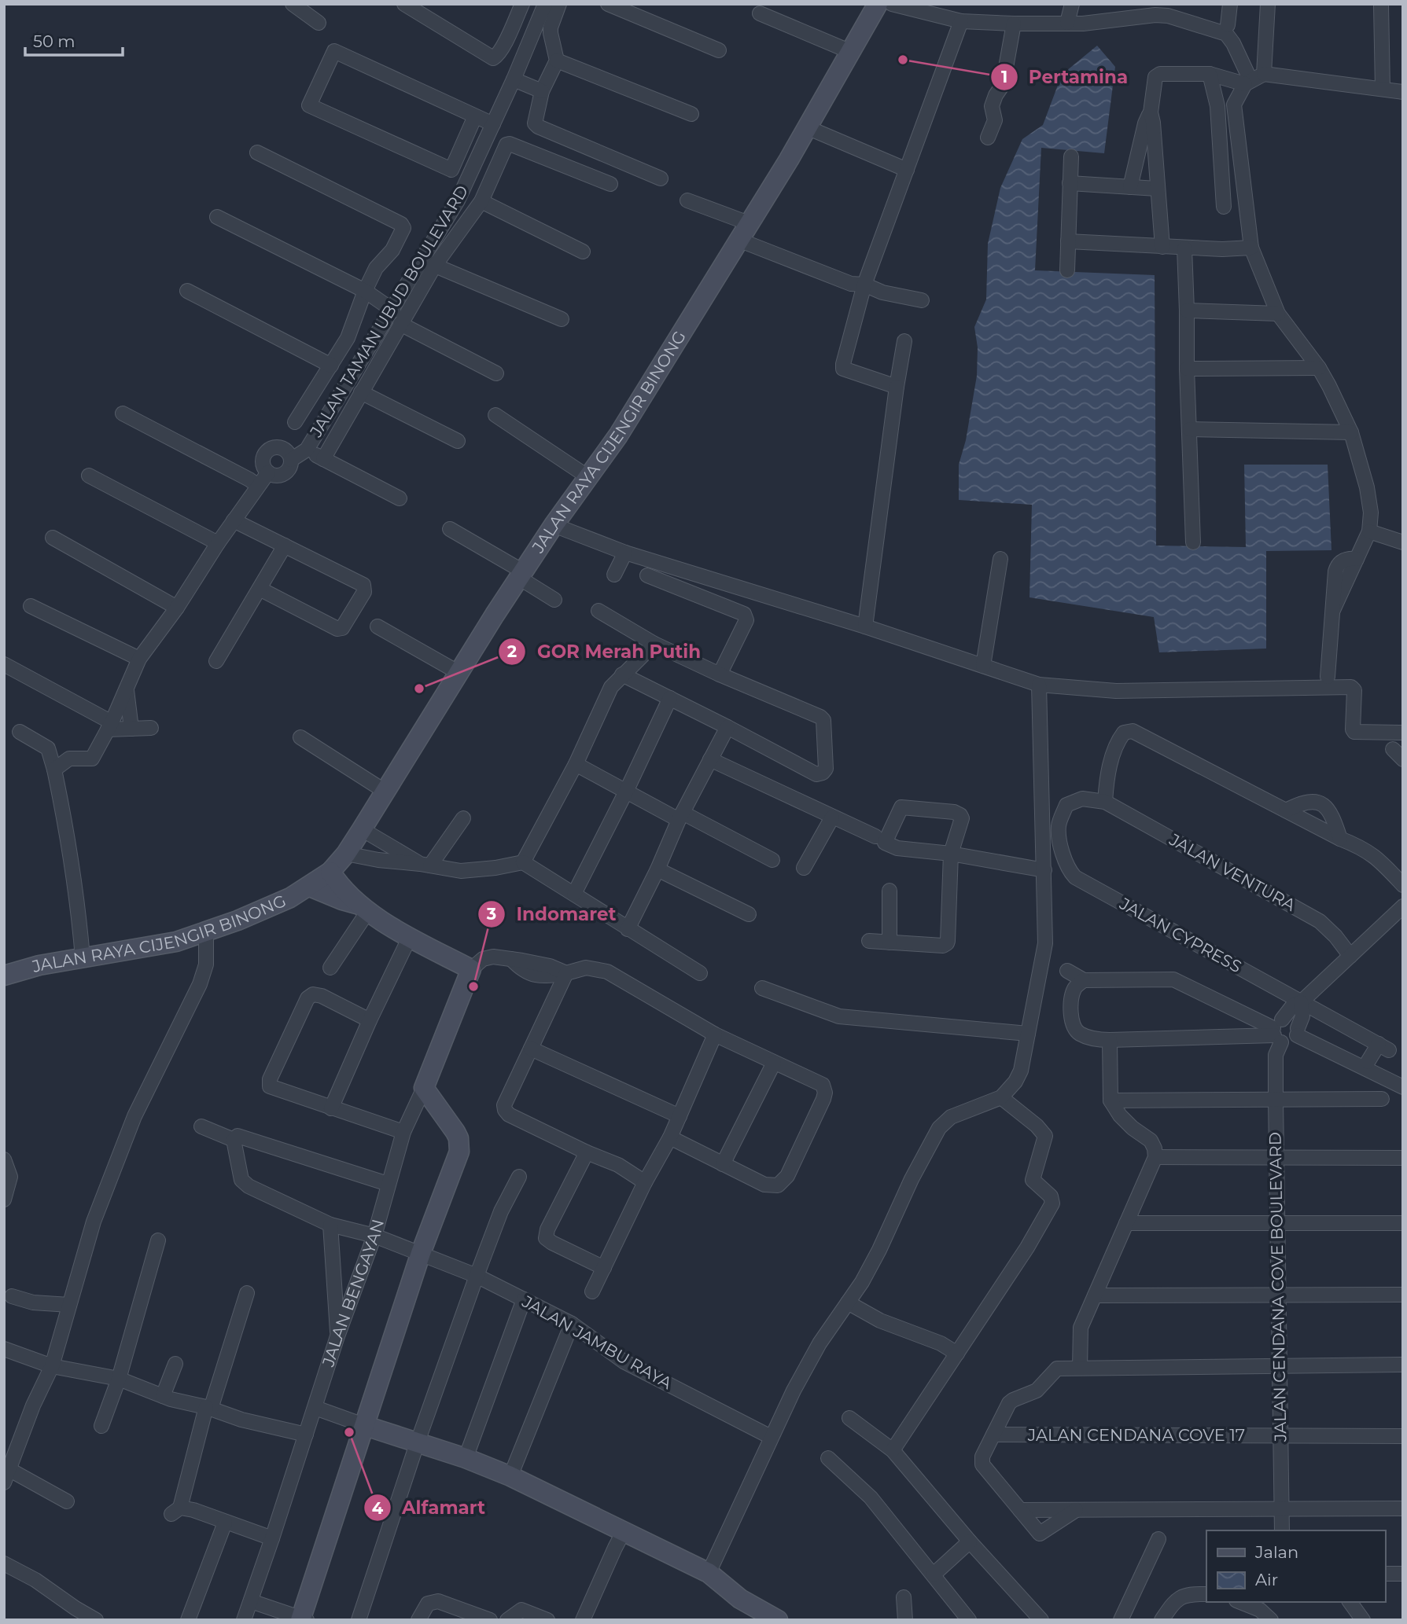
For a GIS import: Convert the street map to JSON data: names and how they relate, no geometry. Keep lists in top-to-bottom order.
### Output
{
  "streets": {
    "street": [
      "JALAN TAMAN UBUD BOULEVARD",
      "JALAN RAYA CIJENGIR BINONG",
      "JALAN VENTURA",
      "JALAN CYPRESS",
      "JALAN CENDANA COVE BOULEVARD",
      "JALAN BENGAYAN",
      "JALAN JAMBU RAYA",
      "JALAN CENDANA COVE 17"
    ]
  },
  "crossings": [
    ["JALAN VENTURA", "JALAN CYPRESS"],
    ["JALAN CENDANA COVE BOULEVARD", "JALAN CENDANA COVE 17"],
    ["JALAN BENGAYAN", "JALAN JAMBU RAYA"]
  ],
  "places": [
    "Pertamina",
    "GOR Merah Putih",
    "Indomaret",
    "Alfamart"
  ],
  "legend": ["Jalan", "Air"],
  "scale_bar": "50 m"
}
